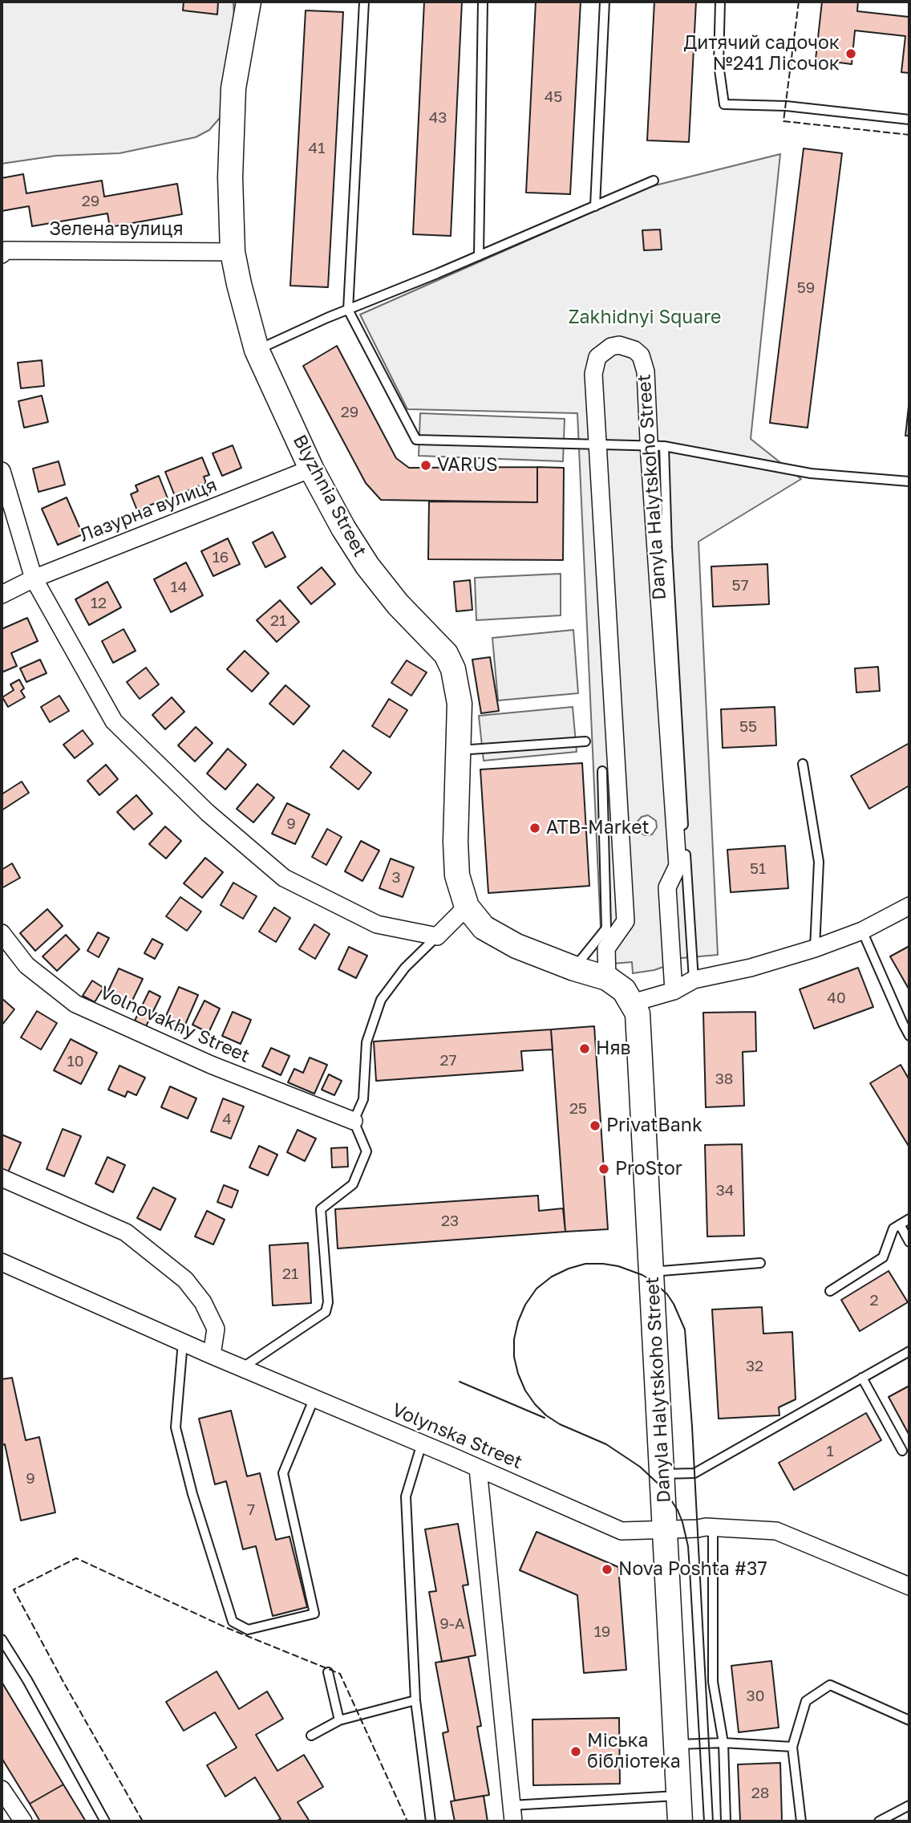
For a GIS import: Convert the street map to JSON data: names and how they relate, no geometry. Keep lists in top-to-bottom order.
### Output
{
  "streets": {
    "street": [
      "Зелена вулиця",
      "Danyla Halytskoho Street",
      "Blyzhnia Street",
      "Лазурна вулиця",
      "Volnovakhy Street",
      "Volynska Street"
    ]
  },
  "crossings": [
    ["Зелена вулиця", "Blyzhnia Street"],
    ["Danyla Halytskoho Street", "Blyzhnia Street"],
    ["Danyla Halytskoho Street", "Volynska Street"],
    ["Blyzhnia Street", "Лазурна вулиця"]
  ],
  "parks": ["Zakhidnyi Square"],
  "places": [
    "Дитячий садочок №241 Лісочок",
    "VARUS",
    "ATB-Market",
    "Няв",
    "PrivatBank",
    "ProStor",
    "Nova Poshta #37",
    "Міська бібліотека"
  ],
  "house_numbers": [
    "45",
    "43",
    "41",
    "29",
    "59",
    "29",
    "16",
    "57",
    "14",
    "12",
    "21",
    "55",
    "9",
    "51",
    "3",
    "40",
    "27",
    "10",
    "38",
    "25",
    "4",
    "34",
    "23",
    "21",
    "2",
    "32",
    "1",
    "9",
    "7",
    "9-А",
    "19",
    "30",
    "28"
  ]
}
